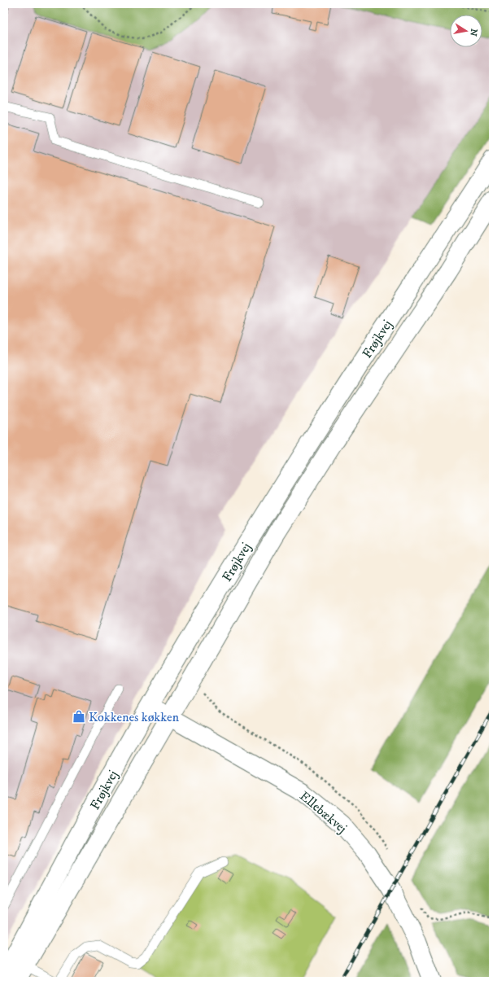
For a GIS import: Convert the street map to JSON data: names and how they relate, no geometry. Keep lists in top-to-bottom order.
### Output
{
  "streets": {
    "street": ["Frøjkvej", "Ellebækvej"]
  },
  "crossings": [
    ["Frøjkvej", "Ellebækvej"]
  ],
  "places": {
    "shop": ["Kokkenes køkken"]
  },
  "north": "right"
}
